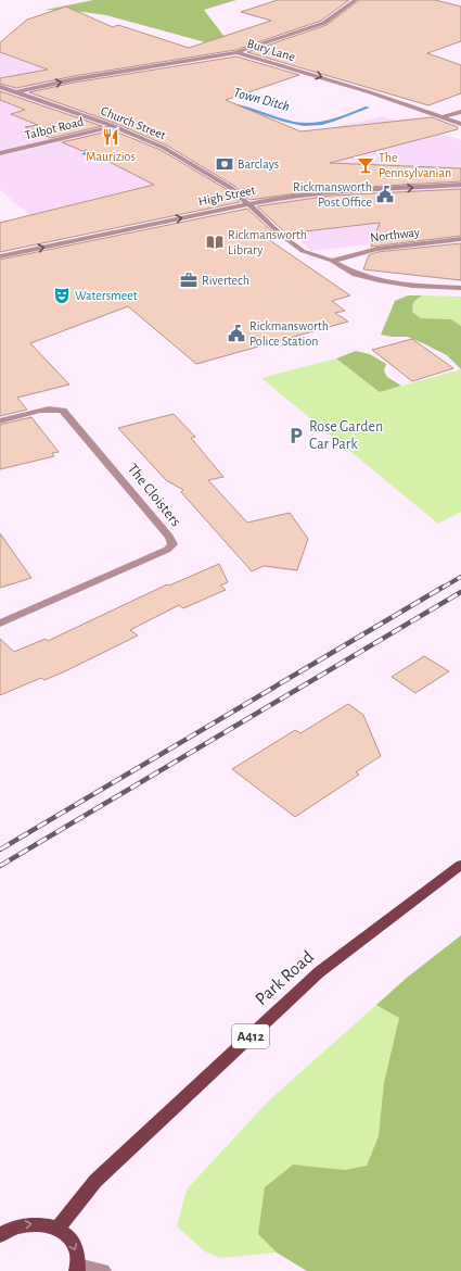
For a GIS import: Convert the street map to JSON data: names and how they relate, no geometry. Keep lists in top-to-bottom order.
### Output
{
  "streets": {
    "main road": ["Park Road", "A412"],
    "street": [
      "Bury Lane",
      "Church Street",
      "Talbot Road",
      "High Street",
      "Northway",
      "The Cloisters"
    ]
  },
  "crossings": [
    ["Bury Lane", "Church Street"],
    ["Church Street", "Talbot Road"],
    ["Church Street", "High Street"]
  ],
  "one_way": ["Bury Lane", "High Street"],
  "water": ["Town Ditch"],
  "places": {
    "restaurant": ["Maurizios"],
    "bank": ["Barclays"],
    "bar": ["The Pennsylvanian"],
    "public building": ["Rickmansworth Post Office", "Rickmansworth Police Station"],
    "library": ["Rickmansworth Library"],
    "office": ["Rivertech"],
    "theatre": ["Watersmeet"],
    "parking": ["Rose Garden Car Park"]
  }
}
